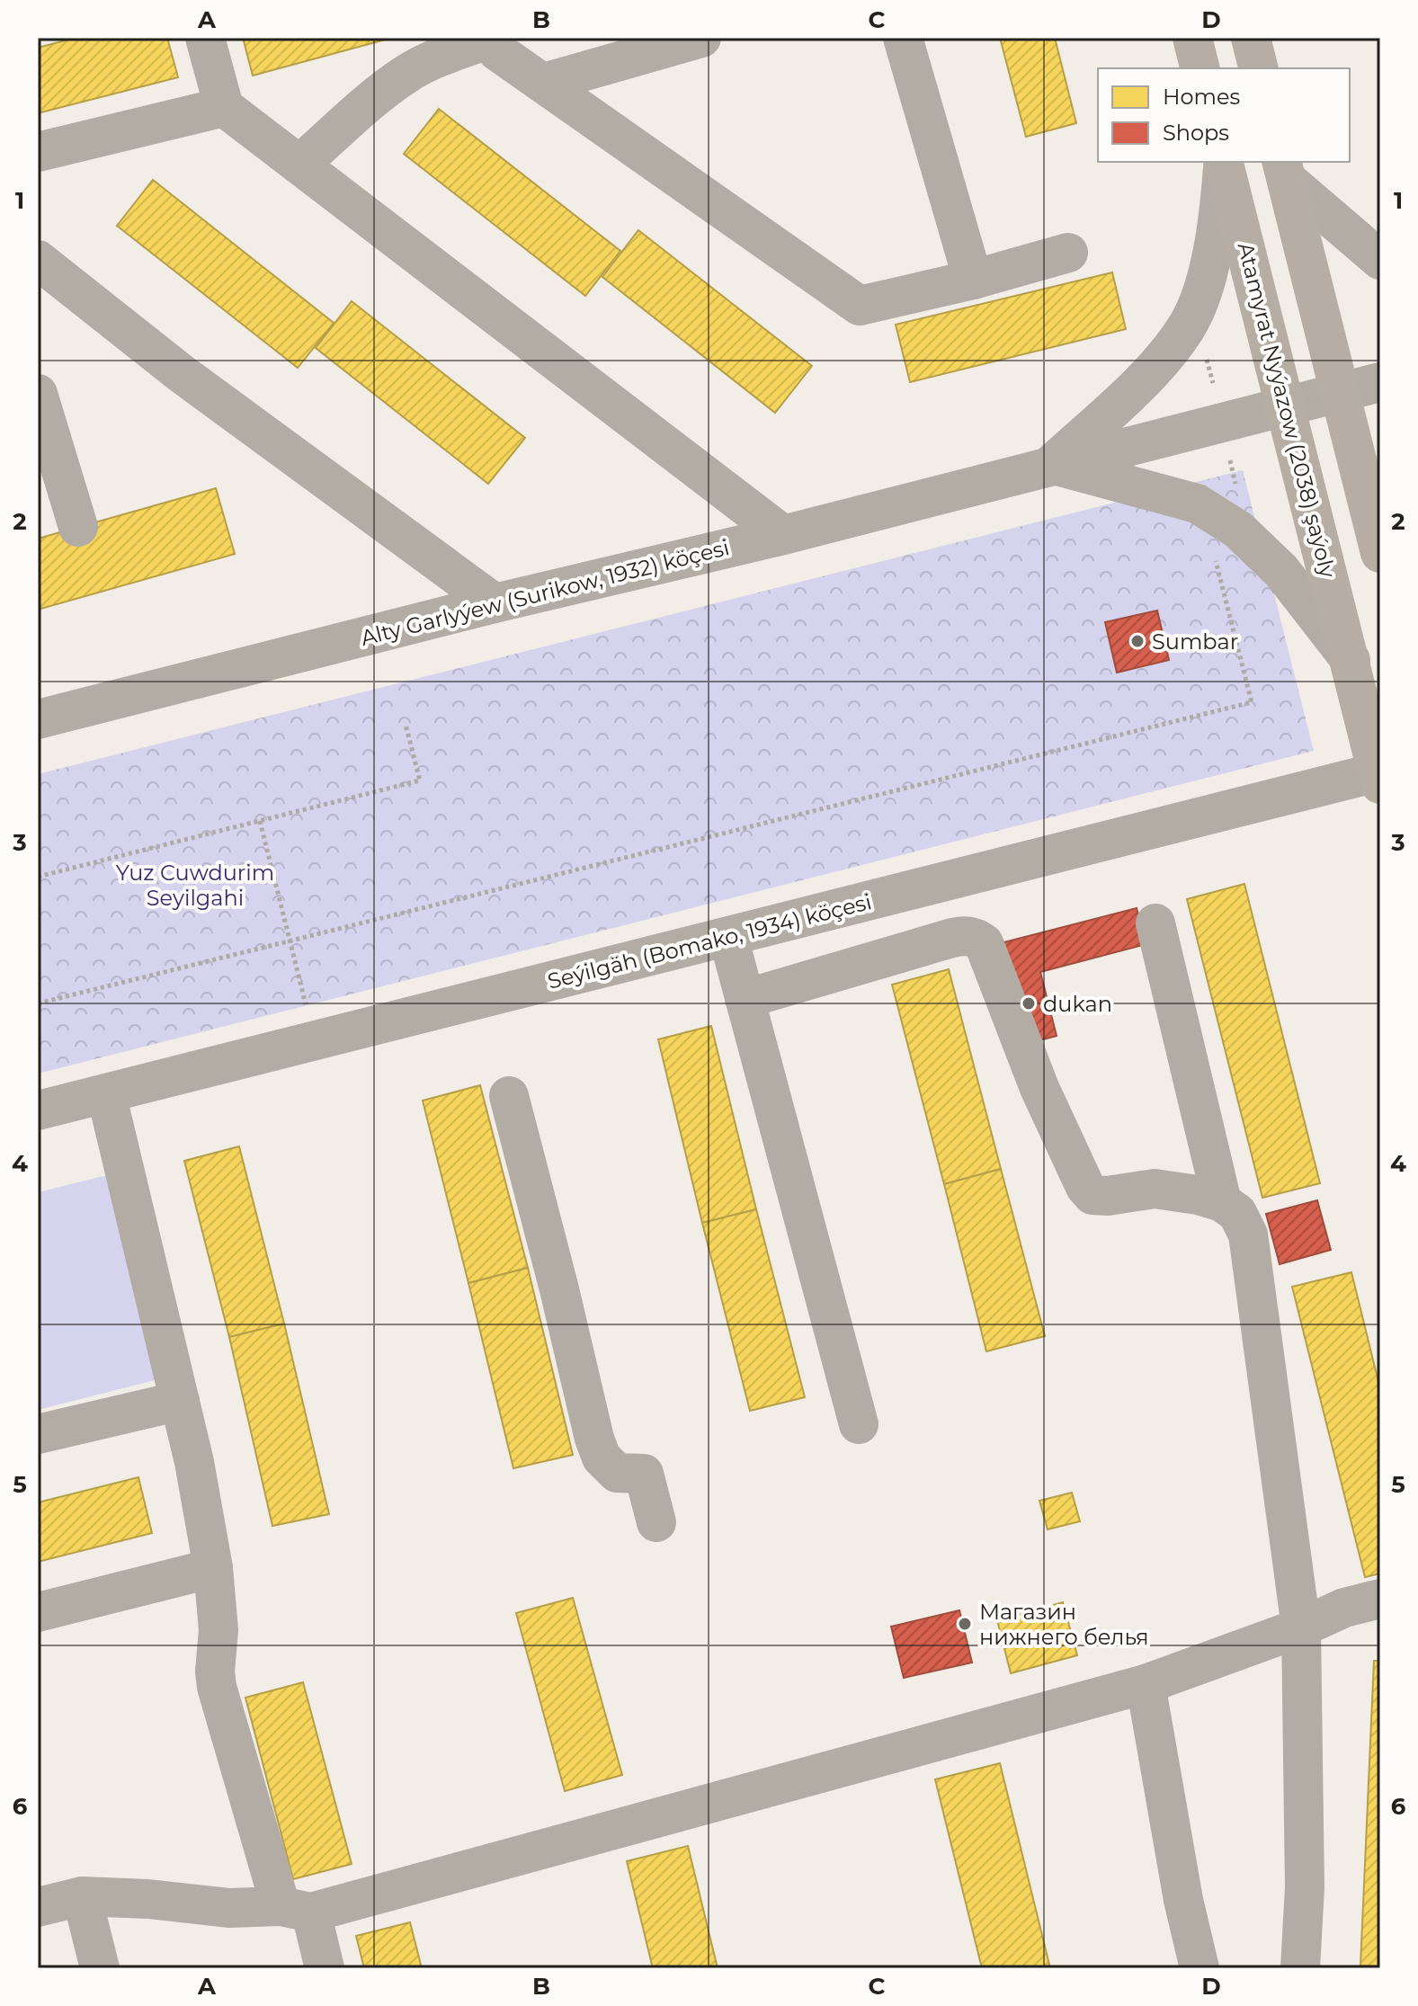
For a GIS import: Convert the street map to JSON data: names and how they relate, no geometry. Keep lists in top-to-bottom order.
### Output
{
  "streets": {
    "main road": ["Atamyrat Nyýazow (2038) şaýoly"],
    "street": ["Alty Garlyýew (Surikow, 1932) köçesi", "Seýilgäh (Bomako, 1934) köçesi"]
  },
  "crossings": [
    ["Atamyrat Nyýazow (2038) şaýoly", "Alty Garlyýew (Surikow, 1932) köçesi"],
    ["Atamyrat Nyýazow (2038) şaýoly", "Seýilgäh (Bomako, 1934) köçesi"]
  ],
  "parks": ["Yuz Cuwdurim Seyilgahi"],
  "places": ["Sumbar", "dukan", "Магазин нижнего белья"],
  "legend": ["Homes", "Shops"],
  "grid": {
    "columns": [
      "A",
      "B",
      "C",
      "D"
    ],
    "rows": [
      "1",
      "2",
      "3",
      "4",
      "5",
      "6"
    ]
  }
}
